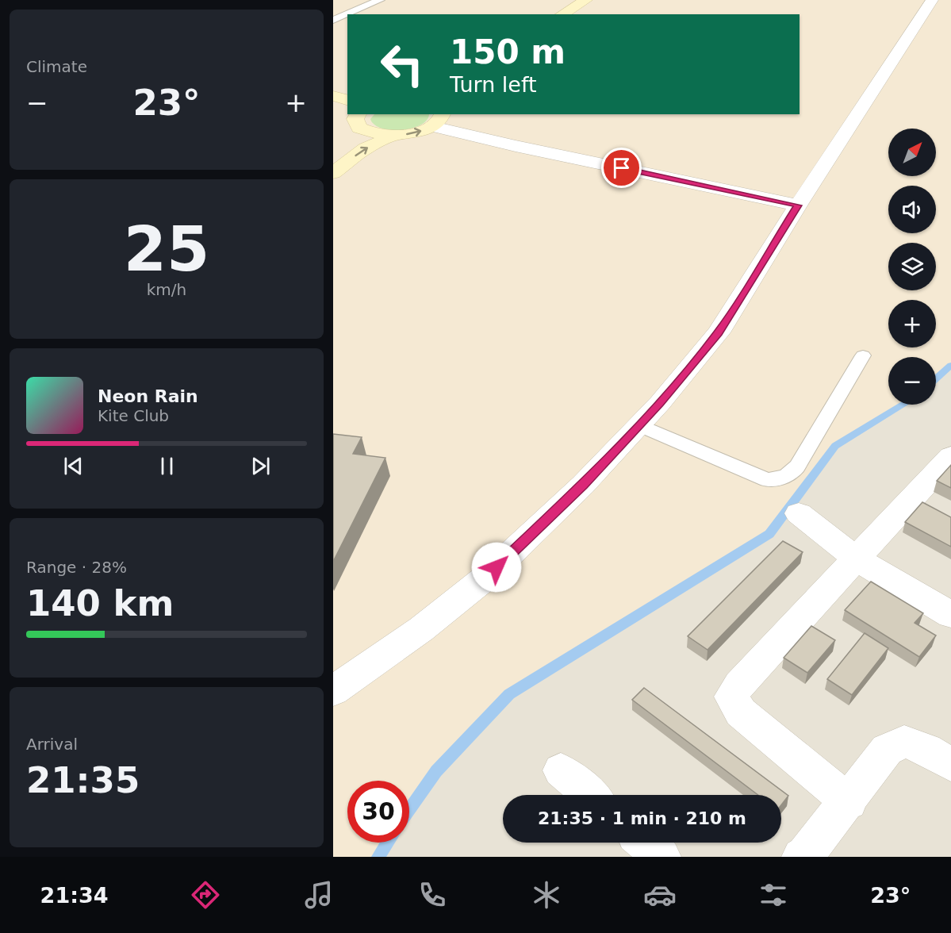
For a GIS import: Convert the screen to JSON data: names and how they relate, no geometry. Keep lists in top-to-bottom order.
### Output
{
  "north": "top right",
  "page": {
    "tile": [
      "Climate",
      ["25", "km/h"],
      ["Range · 28%", "140 km"],
      ["Arrival", "21:35"]
    ],
    "turn": ["150 m", "Turn left"],
    "heat": ["−", "23°", "+"],
    "map_buttons": ["+", "−"],
    "song": ["Neon Rain", "Kite Club"],
    "limit": "30",
    "trip": "21:35 · 1 min · 210 m",
    "tabs": ["21:34", "23°"]
  }
}
